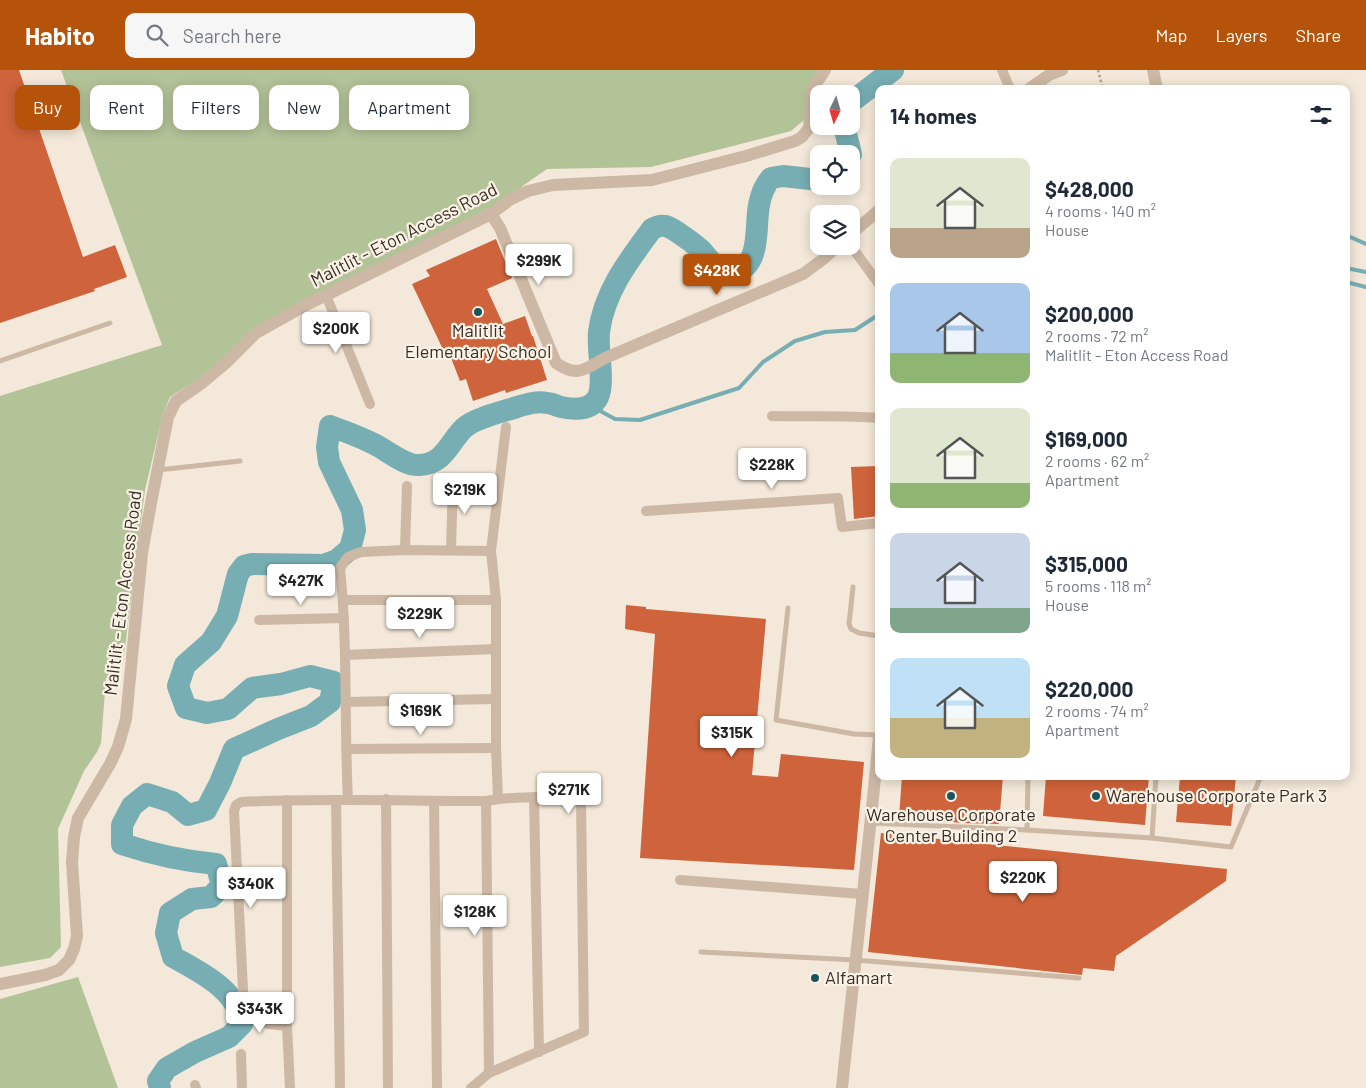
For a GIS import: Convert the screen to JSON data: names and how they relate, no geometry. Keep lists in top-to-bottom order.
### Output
{
  "streets": {
    "street": ["Malitlit - Eton Access Road"]
  },
  "places": [
    "Malitlit Elementary School",
    "Warehouse Corporate Center Building 2",
    "Warehouse Corporate Park 3",
    "Alfamart"
  ],
  "north": "bottom",
  "page": {
    "header": "Habito",
    "search": "Search here",
    "nav": ["Map", "Layers", "Share"],
    "chip": [
      "Buy",
      "Rent",
      "Filters",
      "New",
      "Apartment"
    ],
    "heading": "14 homes",
    "list": [
      {
        "name": "$428,000",
        "note": "4 rooms · 140 m² · House"
      },
      {
        "name": "$200,000",
        "note": "2 rooms · 72 m² · Malitlit - Eton Access Road"
      },
      {
        "name": "$169,000",
        "note": "2 rooms · 62 m² · Apartment"
      },
      {
        "name": "$315,000",
        "note": "5 rooms · 118 m² · House"
      },
      {
        "name": "$220,000",
        "note": "2 rooms · 74 m² · Apartment"
      }
    ],
    "price": [
      "$299K",
      "$428K",
      "$200K",
      "$228K",
      "$219K",
      "$427K",
      "$229K",
      "$169K",
      "$315K",
      "$271K",
      "$220K",
      "$340K",
      "$128K",
      "$343K"
    ]
  }
}
